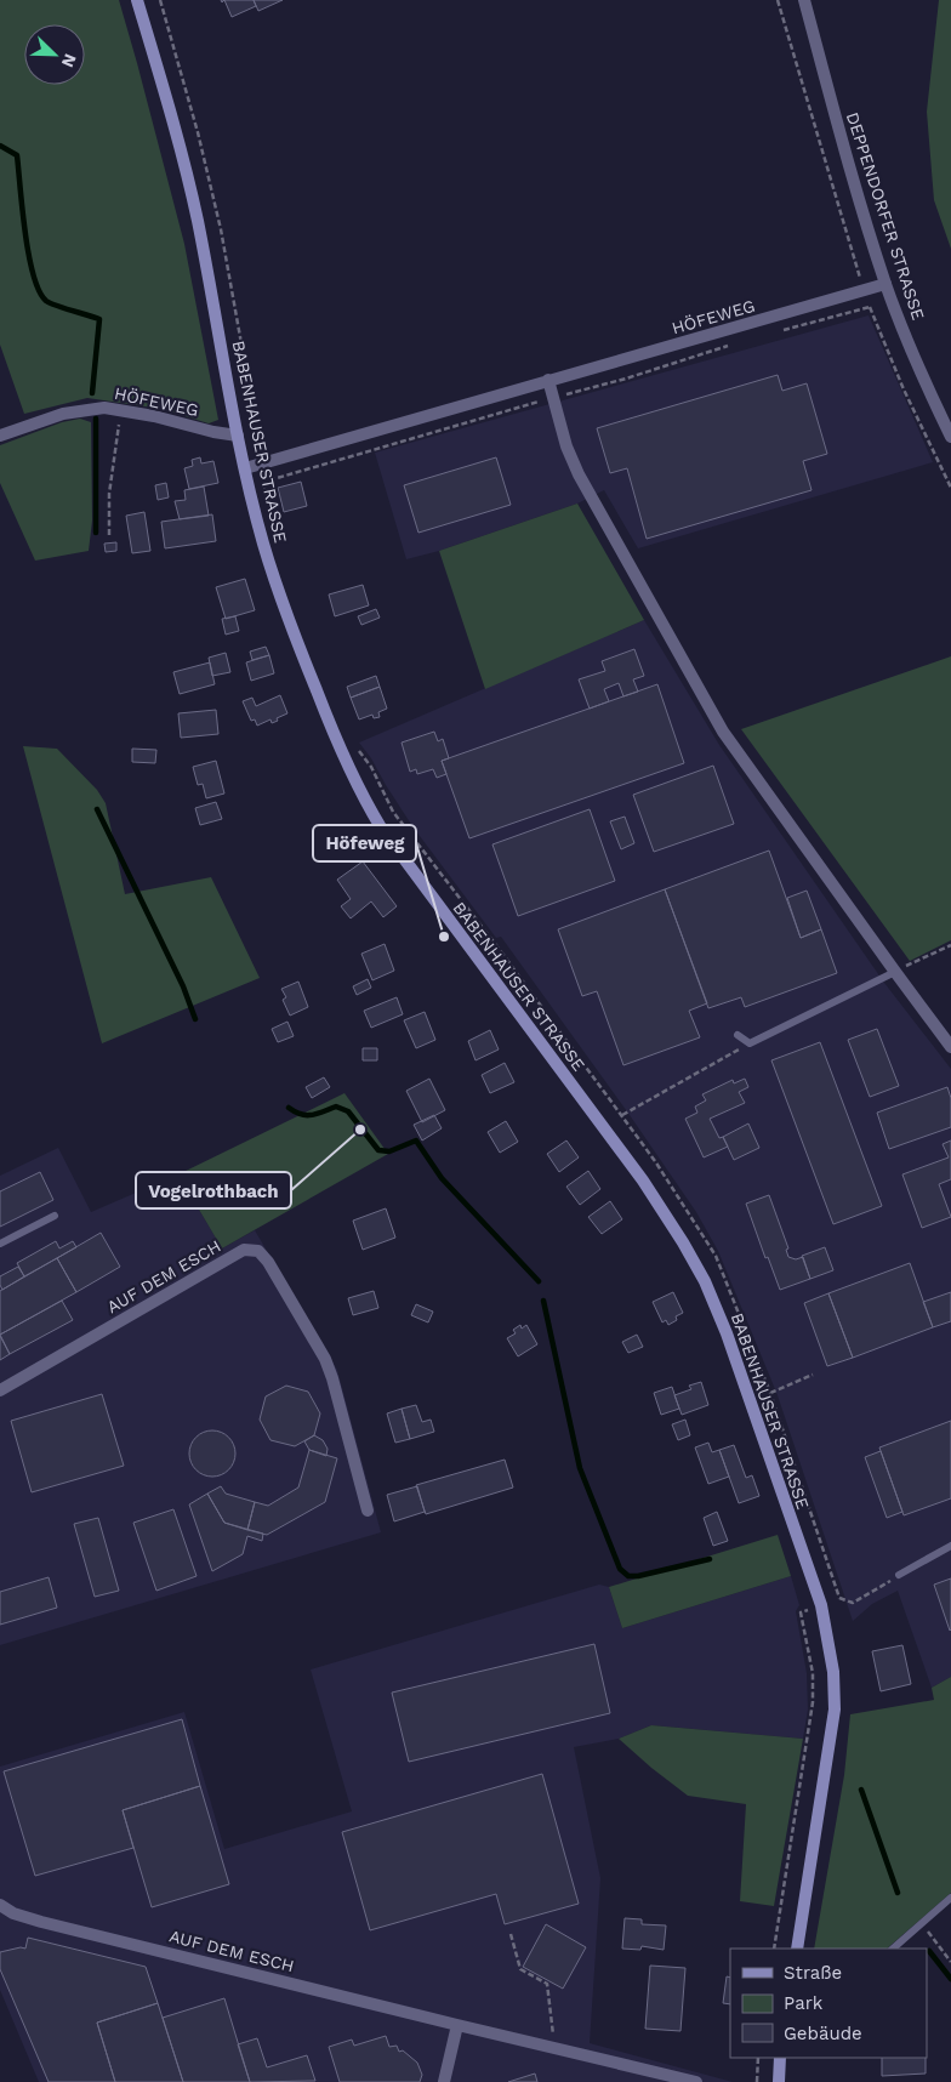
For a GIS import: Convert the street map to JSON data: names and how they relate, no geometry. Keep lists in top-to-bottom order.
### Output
{
  "streets": {
    "main road": ["BABENHAUSER STRASSE"],
    "street": ["DEPPENDORFER STRASSE", "HÖFEWEG", "AUF DEM ESCH"]
  },
  "crossings": [
    ["DEPPENDORFER STRASSE", "HÖFEWEG"],
    ["HÖFEWEG", "BABENHAUSER STRASSE"]
  ],
  "places": ["Höfeweg", "Vogelrothbach"],
  "legend": ["Straße", "Park", "Gebäude"],
  "north": "bottom right"
}
